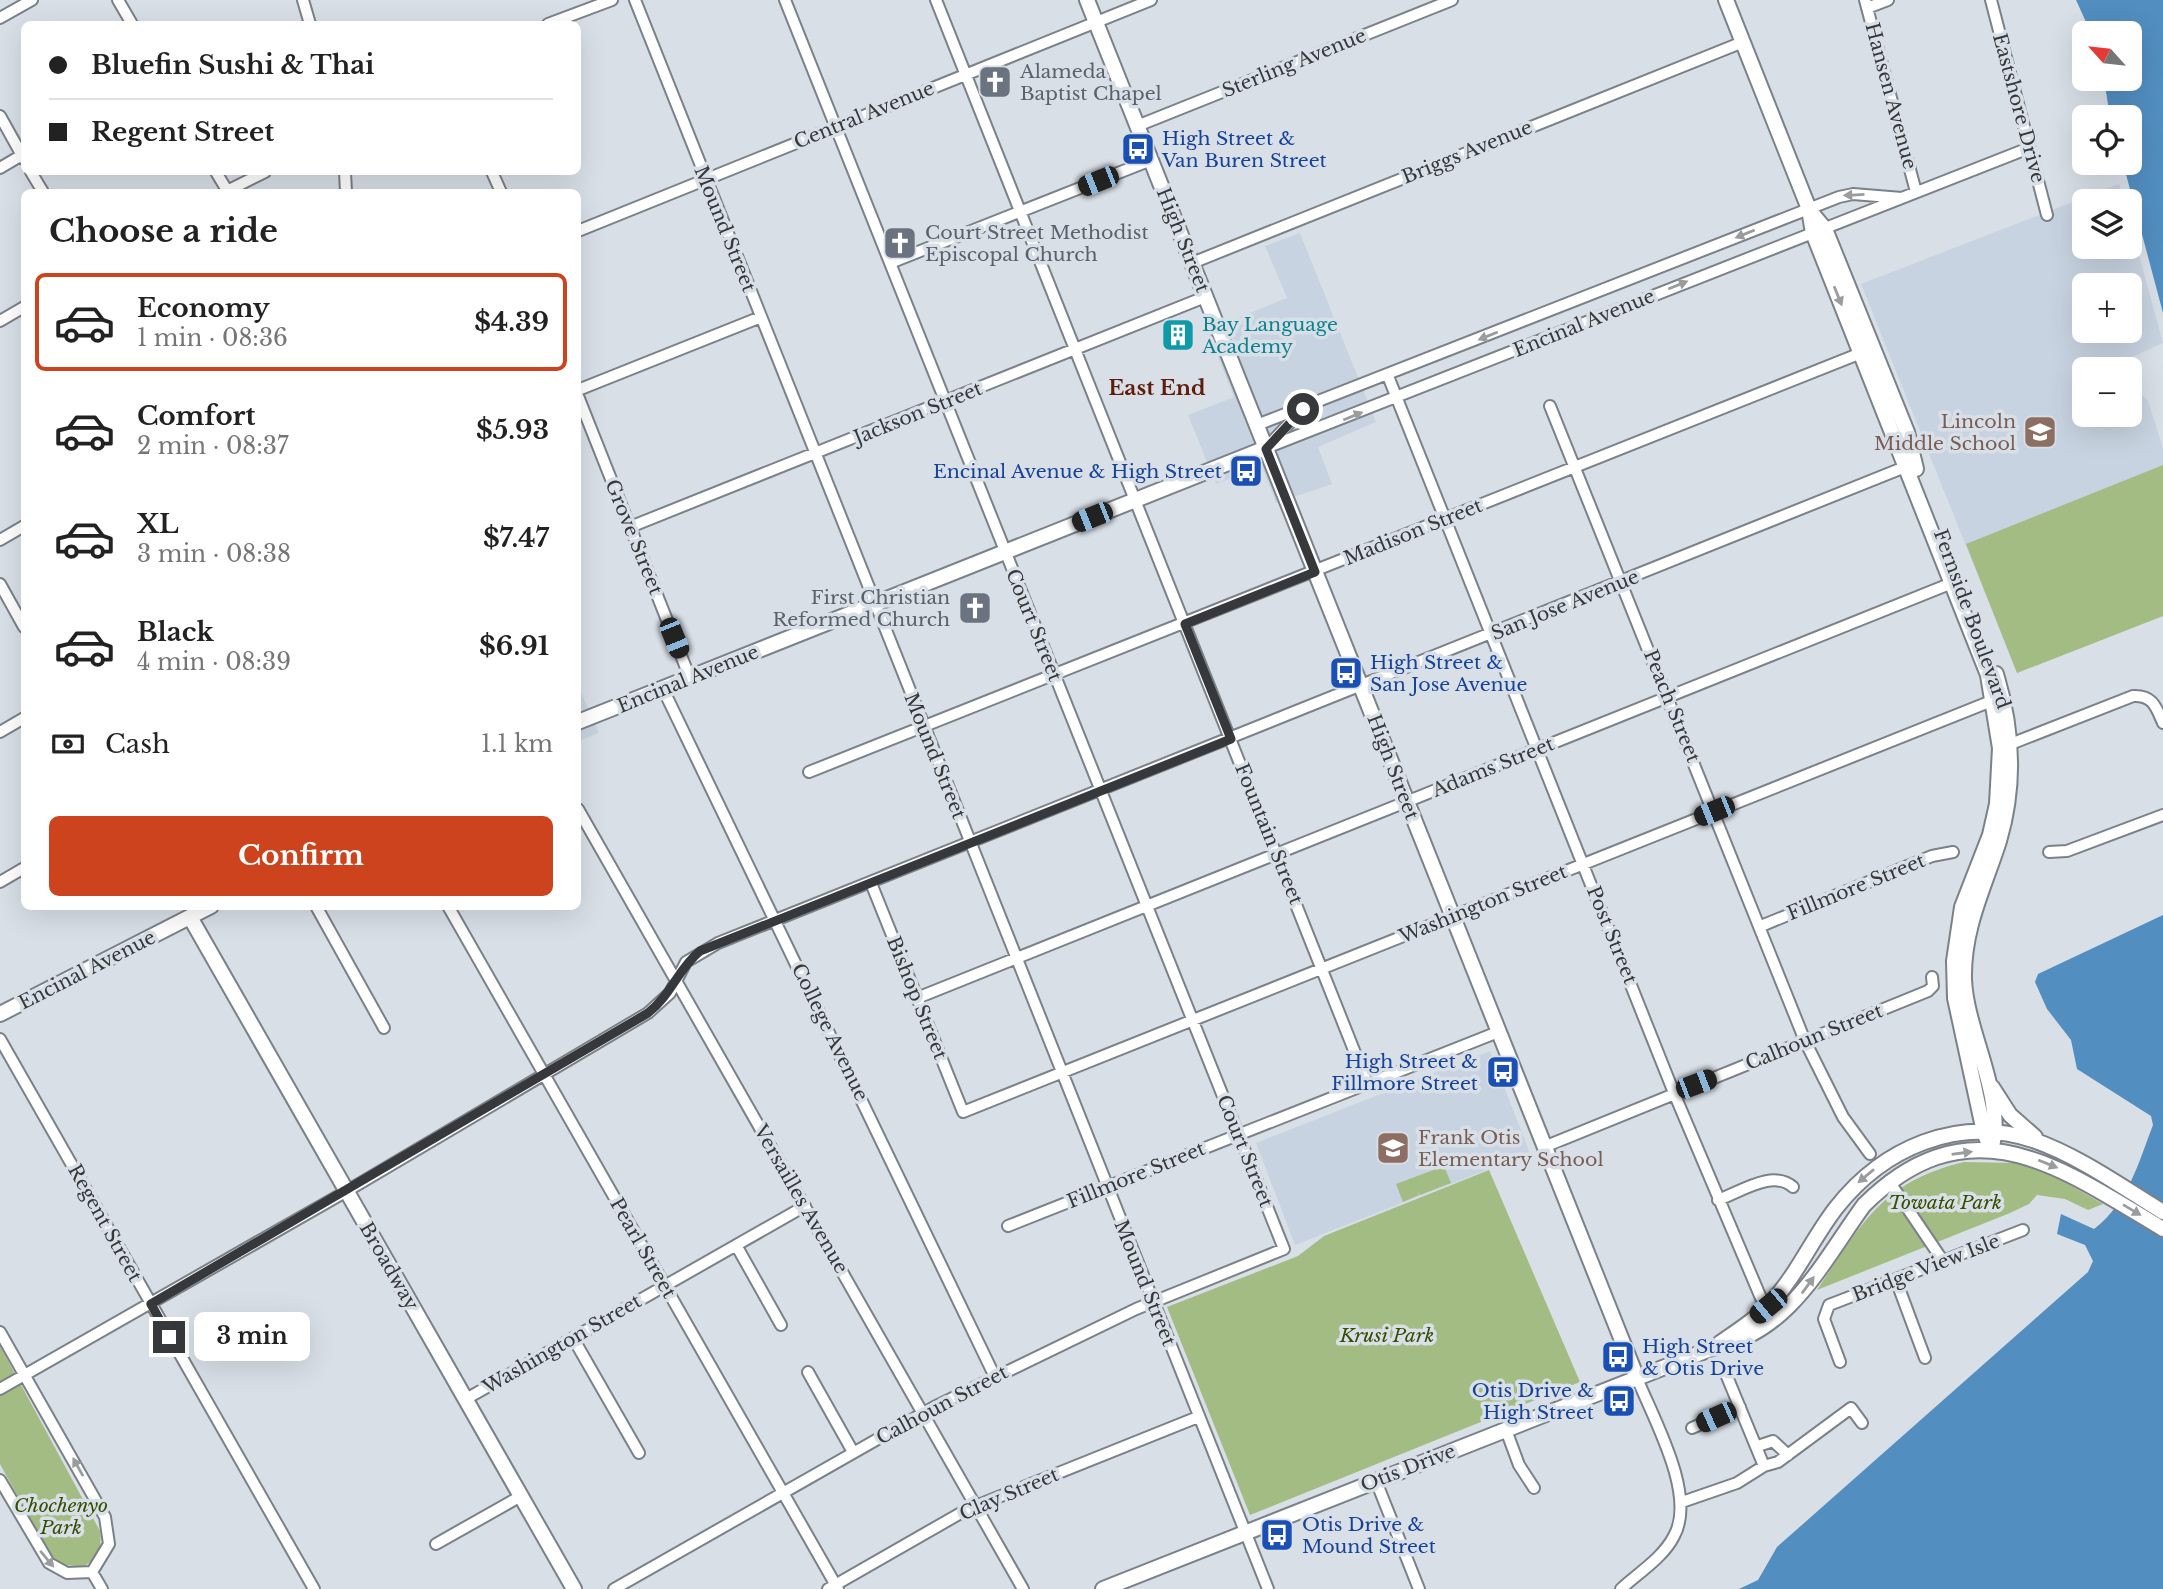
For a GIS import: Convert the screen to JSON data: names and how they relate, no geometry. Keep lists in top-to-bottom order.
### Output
{
  "streets": {
    "main road": [
      "High Street",
      "Encinal Avenue",
      "Fernside Boulevard",
      "Broadway",
      "Otis Drive"
    ],
    "street": [
      "Sterling Avenue",
      "Hansen Avenue",
      "Eastshore Drive",
      "Central Avenue",
      "Briggs Avenue",
      "Mound Street",
      "Jackson Street",
      "Madison Street",
      "Grove Street",
      "San Jose Avenue",
      "Court Street",
      "Peach Street",
      "Adams Street",
      "Fountain Street",
      "Fillmore Street",
      "Washington Street",
      "Post Street",
      "Bishop Street",
      "College Avenue",
      "Calhoun Street",
      "Versailles Avenue",
      "Regent Street",
      "Pearl Street",
      "Bridge View Isle",
      "Clay Street"
    ]
  },
  "crossings": [
    ["Sterling Avenue", "High Street"],
    ["Hansen Avenue", "Encinal Avenue"],
    ["Eastshore Drive", "Encinal Avenue"],
    ["Central Avenue", "Mound Street"],
    ["Central Avenue", "High Street"],
    ["Central Avenue", "Court Street"],
    ["Central Avenue", "Fountain Street"],
    ["Briggs Avenue", "High Street"],
    ["Briggs Avenue", "Fernside Boulevard"],
    ["Mound Street", "Encinal Avenue"],
    ["Mound Street", "Jackson Street"],
    ["Mound Street", "Madison Street"],
    ["Mound Street", "San Jose Avenue"],
    ["Mound Street", "Adams Street"],
    ["Mound Street", "Fillmore Street"],
    ["Mound Street", "Washington Street"],
    ["Mound Street", "Calhoun Street"],
    ["Mound Street", "Otis Drive"],
    ["Mound Street", "Clay Street"],
    ["High Street", "Encinal Avenue"],
    ["High Street", "Jackson Street"],
    ["High Street", "Madison Street"],
    ["High Street", "San Jose Avenue"],
    ["High Street", "Adams Street"],
    ["High Street", "Fillmore Street"],
    ["High Street", "Washington Street"],
    ["High Street", "Calhoun Street"],
    ["High Street", "Otis Drive"],
    ["Encinal Avenue", "Grove Street"],
    ["Encinal Avenue", "Fernside Boulevard"],
    ["Encinal Avenue", "Court Street"],
    ["Encinal Avenue", "Fountain Street"],
    ["Encinal Avenue", "Post Street"],
    ["Encinal Avenue", "College Avenue"],
    ["Encinal Avenue", "Broadway"],
    ["Jackson Street", "Grove Street"],
    ["Jackson Street", "Court Street"],
    ["Jackson Street", "Fountain Street"],
    ["Madison Street", "Fernside Boulevard"],
    ["Madison Street", "Court Street"],
    ["Madison Street", "Peach Street"],
    ["Madison Street", "Fountain Street"],
    ["Madison Street", "Post Street"],
    ["San Jose Avenue", "Fernside Boulevard"],
    ["San Jose Avenue", "Court Street"],
    ["San Jose Avenue", "Peach Street"],
    ["San Jose Avenue", "Fountain Street"],
    ["San Jose Avenue", "Post Street"],
    ["San Jose Avenue", "Bishop Street"],
    ["San Jose Avenue", "College Avenue"],
    ["San Jose Avenue", "Versailles Avenue"],
    ["San Jose Avenue", "Regent Street"],
    ["San Jose Avenue", "Pearl Street"],
    ["San Jose Avenue", "Broadway"],
    ["Fernside Boulevard", "Adams Street"],
    ["Fernside Boulevard", "Washington Street"],
    ["Fernside Boulevard", "Otis Drive"],
    ["Court Street", "Adams Street"],
    ["Court Street", "Fillmore Street"],
    ["Court Street", "Washington Street"],
    ["Court Street", "Calhoun Street"],
    ["Peach Street", "Adams Street"],
    ["Peach Street", "Fillmore Street"],
    ["Peach Street", "Washington Street"],
    ["Peach Street", "Calhoun Street"],
    ["Adams Street", "Fountain Street"],
    ["Adams Street", "Post Street"],
    ["Adams Street", "Bishop Street"],
    ["Fountain Street", "Fillmore Street"],
    ["Fountain Street", "Washington Street"],
    ["Washington Street", "Post Street"],
    ["Washington Street", "Bishop Street"],
    ["Washington Street", "Versailles Avenue"],
    ["Washington Street", "Pearl Street"],
    ["Washington Street", "Broadway"],
    ["Post Street", "Calhoun Street"],
    ["College Avenue", "Calhoun Street"],
    ["Calhoun Street", "Versailles Avenue"],
    ["Calhoun Street", "Pearl Street"],
    ["Versailles Avenue", "Clay Street"],
    ["Pearl Street", "Clay Street"]
  ],
  "districts": ["East End"],
  "parks": ["Towata Park", "Krusi Park", "Chochenyo Park"],
  "places": {
    "church": ["Alameda Baptist Chapel", "Court Street Methodist Episcopal Church", "First Christian Reformed Church"],
    "bus stop": [
      "High Street & Van Buren Street",
      "Encinal Avenue & High Street",
      "High Street & San Jose Avenue",
      "High Street & Fillmore Street",
      "High Street & Otis Drive",
      "Otis Drive & High Street",
      "Otis Drive & Mound Street"
    ],
    "building": ["Bay Language Academy"],
    "school or university": ["Lincoln Middle School", "Frank Otis Elementary School"]
  },
  "north": "top left",
  "page": {
    "map_buttons": ["+", "−"],
    "banner": ["Bluefin Sushi & Thai", "Regent Street"],
    "heading": "Choose a ride",
    "list": [
      {
        "name": "Economy",
        "note": "1 min · 08:36",
        "value": "$4.39"
      },
      {
        "name": "Comfort",
        "note": "2 min · 08:37",
        "value": "$5.93"
      },
      {
        "name": "XL",
        "note": "3 min · 08:38",
        "value": "$7.47"
      },
      {
        "name": "Black",
        "note": "4 min · 08:39",
        "value": "$6.91"
      }
    ],
    "pay": ["Cash", "1.1 km"],
    "buttons": "Confirm",
    "bubble": "3 min"
  }
}
